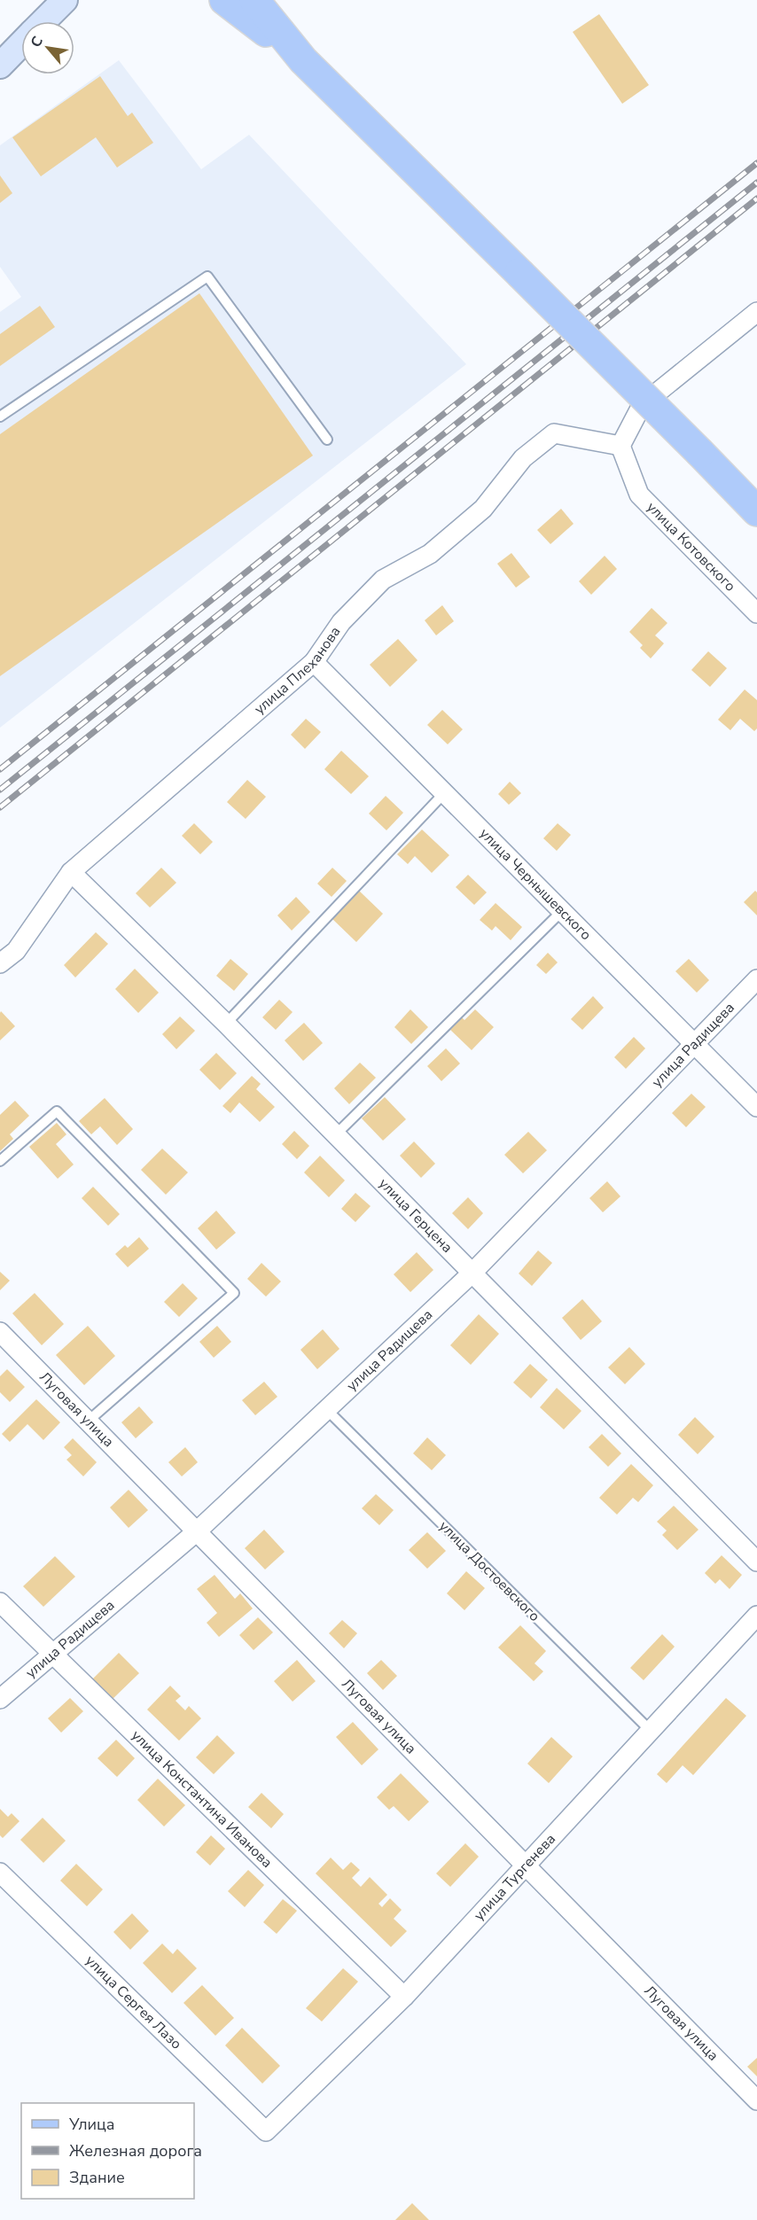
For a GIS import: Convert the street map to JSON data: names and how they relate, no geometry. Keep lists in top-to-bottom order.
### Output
{
  "streets": {
    "street": [
      "улица Котовского",
      "улица Плеханова",
      "улица Чернышевского",
      "улица Радищева",
      "улица Герцена",
      "Луговая улица",
      "улица Константина Иванова",
      "улица Тургенева",
      "улица Сергея Лазо"
    ],
    "lane": ["улица Достоевского"]
  },
  "crossings": [
    ["улица Котовского", "улица Плеханова"],
    ["улица Плеханова", "улица Чернышевского"],
    ["улица Плеханова", "улица Герцена"],
    ["улица Чернышевского", "улица Радищева"],
    ["улица Радищева", "улица Герцена"],
    ["улица Радищева", "Луговая улица"],
    ["улица Радищева", "улица Достоевского"],
    ["улица Радищева", "улица Константина Иванова"],
    ["Луговая улица", "улица Тургенева"],
    ["улица Достоевского", "улица Тургенева"],
    ["улица Константина Иванова", "улица Тургенева"],
    ["улица Тургенева", "улица Сергея Лазо"]
  ],
  "legend": ["Улица", "Железная дорога", "Здание"],
  "north": "top left"
}
